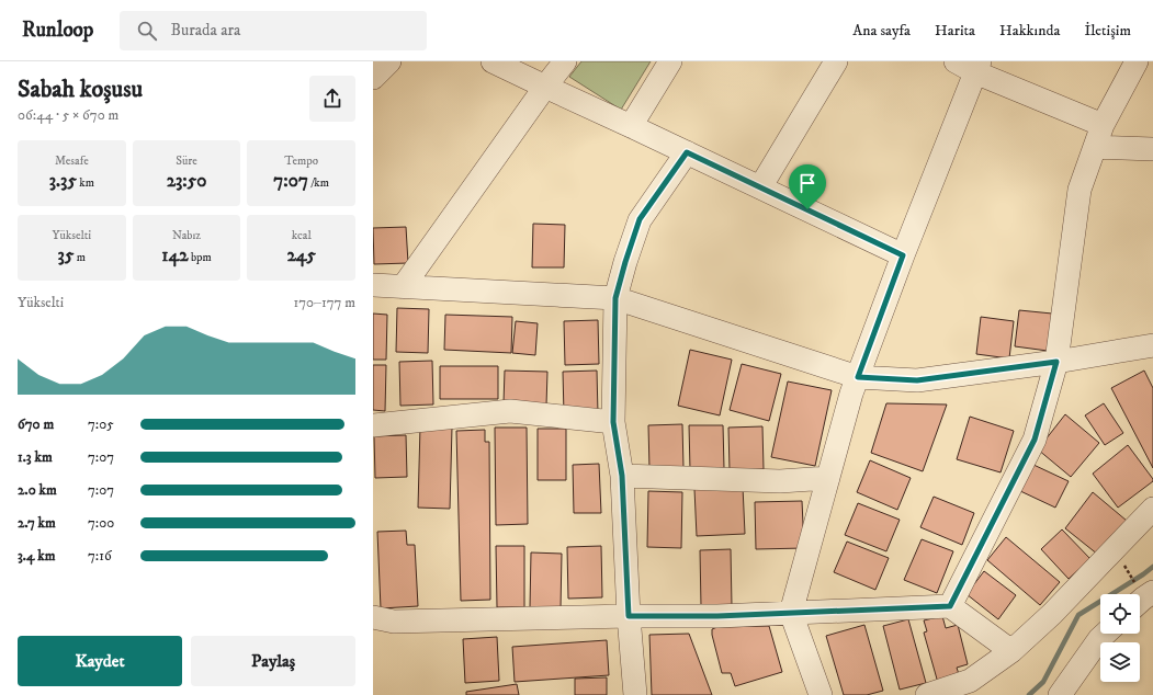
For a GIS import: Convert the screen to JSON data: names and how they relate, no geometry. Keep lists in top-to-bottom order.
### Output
{
  "page": {
    "header": "Runloop",
    "search": "Burada ara",
    "nav": [
      "Ana sayfa",
      "Harita",
      "Hakkında",
      "İletişim"
    ],
    "heading": ["Sabah koşusu", "06:44 · 5 × 670 m"],
    "stats": [
      ["Mesafe", "3.35 km"],
      ["Süre", "23:50"],
      ["Tempo", "7:07 /km"],
      ["Yükselti", "35 m"],
      ["Nabız", "142 bpm"],
      ["kcal", "245"]
    ],
    "chart": ["Yükselti", "170–177 m"],
    "list": [
      {
        "name": "670 m",
        "note": "7:05"
      },
      {
        "name": "1.3 km",
        "note": "7:07"
      },
      {
        "name": "2.0 km",
        "note": "7:07"
      },
      {
        "name": "2.7 km",
        "note": "7:00"
      },
      {
        "name": "3.4 km",
        "note": "7:16"
      }
    ],
    "buttons": ["Kaydet", "Paylaş"]
  }
}
